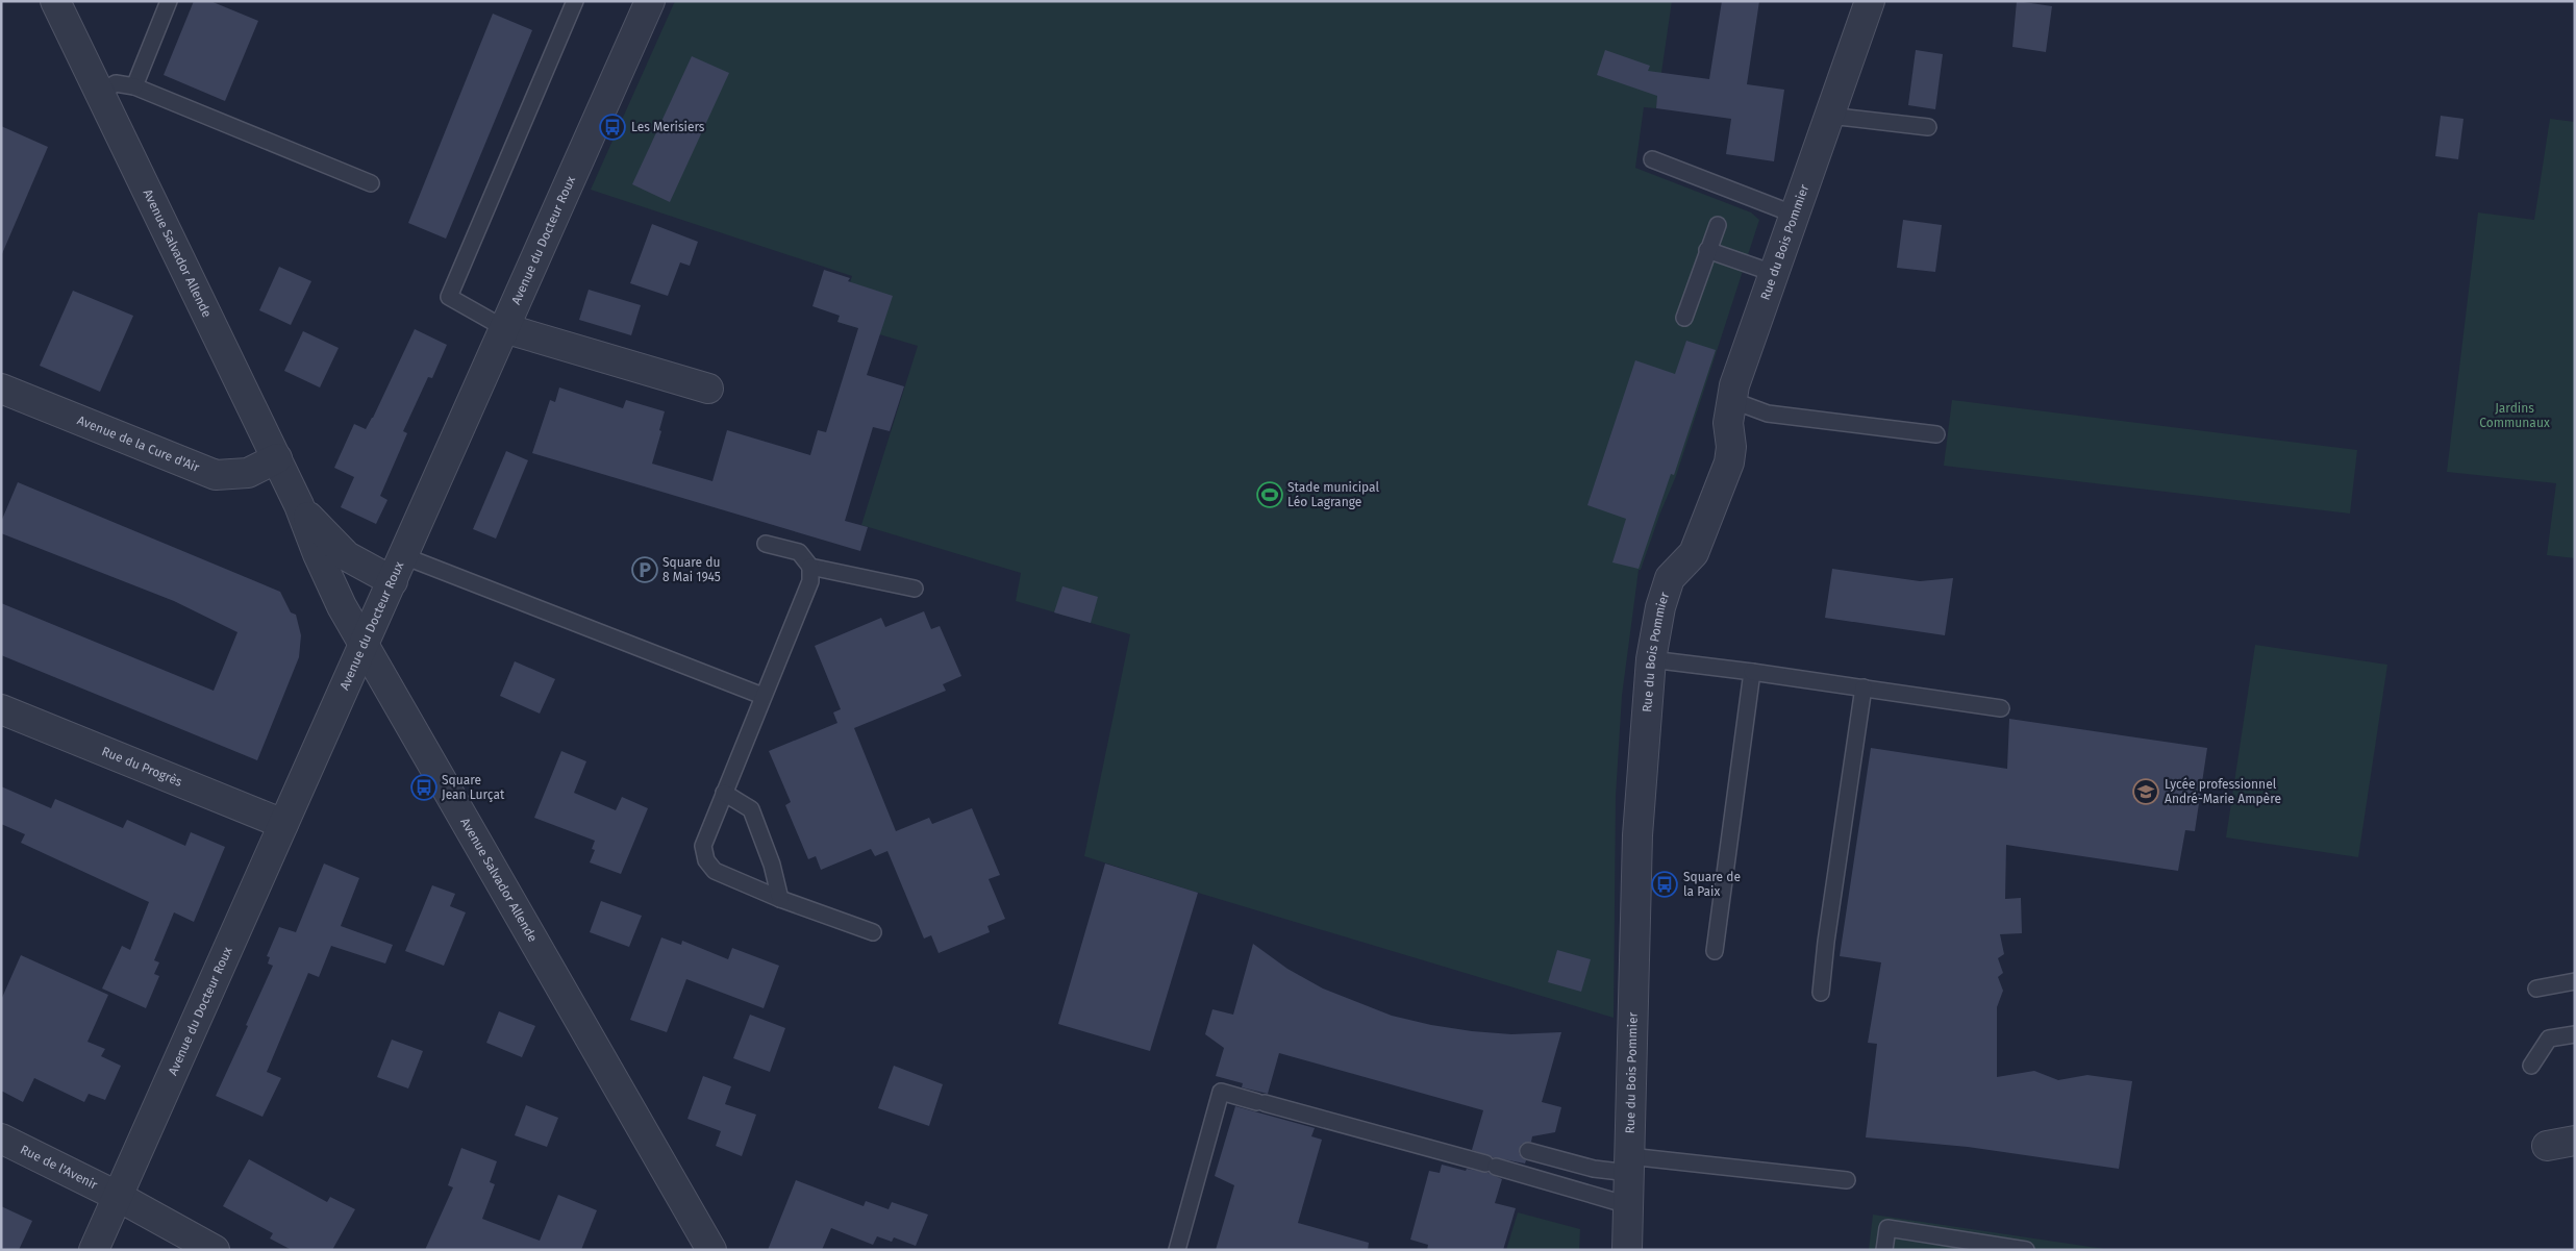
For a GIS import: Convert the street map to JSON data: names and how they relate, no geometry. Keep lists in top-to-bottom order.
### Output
{
  "streets": {
    "street": [
      "Avenue du Docteur Roux",
      "Rue du Bois Pommier",
      "Avenue Salvador Allende",
      "Avenue de la Cure d'Air",
      "Rue du Progrès",
      "Rue de l'Avenir"
    ]
  },
  "crossings": [
    ["Avenue du Docteur Roux", "Avenue Salvador Allende"],
    ["Avenue du Docteur Roux", "Rue du Progrès"],
    ["Avenue du Docteur Roux", "Rue de l'Avenir"],
    ["Avenue Salvador Allende", "Avenue de la Cure d'Air"]
  ],
  "parks": ["Jardins Communaux"],
  "places": {
    "bus stop": ["Les Merisiers", "Square Jean Lurçat", "Square de la Paix"],
    "sports": ["Stade municipal Léo Lagrange"],
    "parking": ["Square du 8 Mai 1945"],
    "school or university": ["Lycée professionnel André-Marie Ampère"]
  }
}
